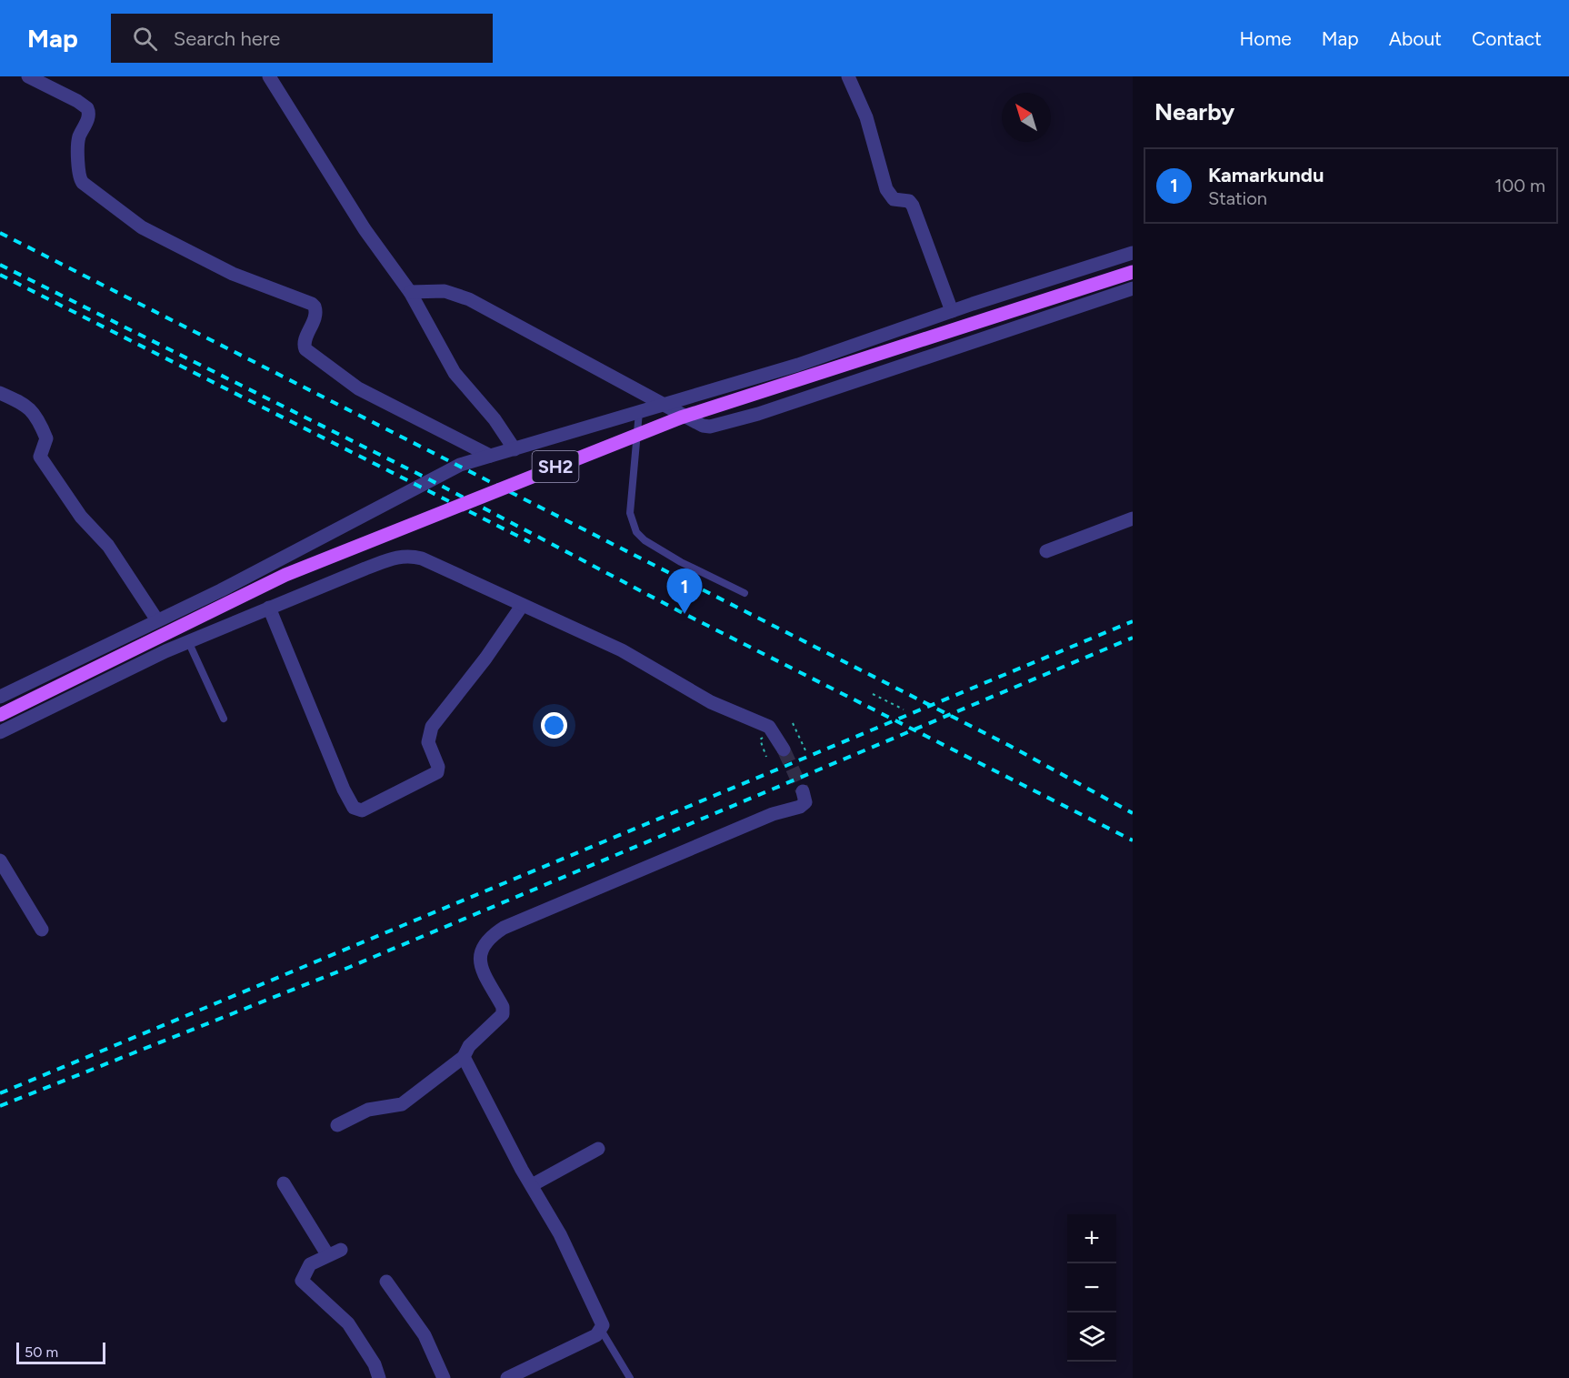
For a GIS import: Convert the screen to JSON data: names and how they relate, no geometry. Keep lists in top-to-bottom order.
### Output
{
  "streets": {
    "main road": ["SH2"]
  },
  "scale_bar": "50 m",
  "north": "top left",
  "page": {
    "header": "Map",
    "search": "Search here",
    "nav": [
      "Home",
      "Map",
      "About",
      "Contact"
    ],
    "heading": "Nearby",
    "list": [
      {
        "mark": "1",
        "name": "Kamarkundu",
        "note": "Station",
        "value": "100 m"
      }
    ],
    "pins": "1",
    "map_buttons": ["+", "−"],
    "scale": "50 m"
  }
}
